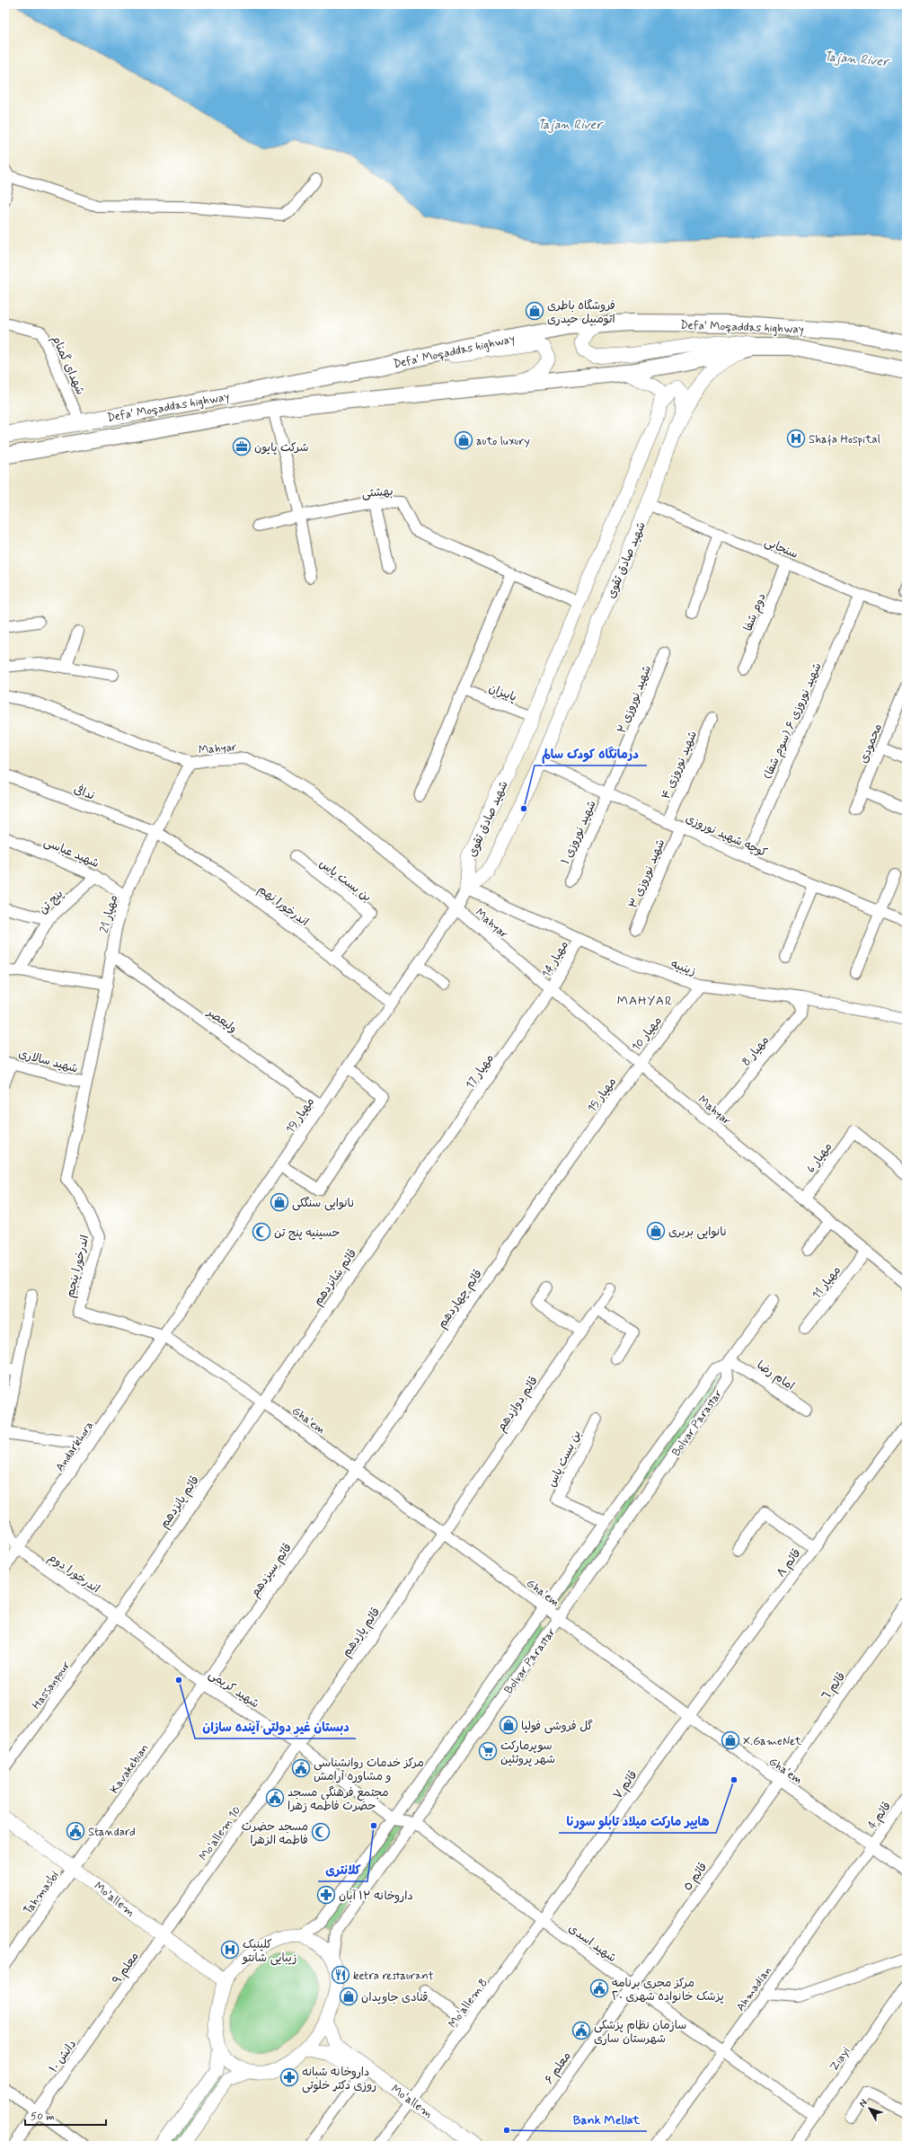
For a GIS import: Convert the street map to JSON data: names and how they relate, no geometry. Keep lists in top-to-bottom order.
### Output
{
  "streets": {
    "highway": ["Defa' Moqaddas highway"],
    "main road": ["شهید صادق تقوی", "Mo'allem"],
    "street": [
      "شهدای گمنام",
      "بهشتی",
      "سنجابی",
      "دوم شفا",
      "پاییزان",
      "شهید نوروزی ۲",
      "شهید نوروزی ۶ (سوم شفا)",
      "محمودی",
      "Mahyar",
      "شهید نوروزی ۴",
      "ندافی",
      "شهید نوروزی ۱",
      "کوچه شهید نوروزی",
      "شهید عباسی",
      "شهید نوروزی ۳",
      "بن بست یاس",
      "پنج تن",
      "اندرخورا نهم",
      "مهیار 21",
      "مهیار 14",
      "زینبیه",
      "ولیعصر",
      "مهیار 10",
      "مهیار 8",
      "شهید سالاری",
      "مهیار 17",
      "مهیار 15",
      "مهیار 19",
      "مهیار 6",
      "اندرخورا پنجم",
      "قائم شانزدهم",
      "مهیار 11",
      "قائم چهاردهم",
      "امام رضا",
      "قائم دوازدهم",
      "Gha'em",
      "Bolvar Parastar",
      "Andarkhora",
      "قائم پانزدهم",
      "قائم ٨",
      "قائم سیزدهم",
      "اندرخورا دوم",
      "قائم یازدهم",
      "Hassanpour",
      "قائم ٦",
      "شهید کریمی",
      "Kavakebian",
      "قائم ٧",
      "قائم 4",
      "Mo'allem 10",
      "قائم ٥",
      "Tahmasbi",
      "شهید اسدی",
      "معلم ٩",
      "Ahmadian",
      "Mo'allem 8",
      "دانش ۱۰",
      "Ziayi",
      "معلم ۶"
    ]
  },
  "crossings": [
    ["Defa' Moqaddas highway", "شهدای گمنام"],
    ["Defa' Moqaddas highway", "شهید صادق تقوی"],
    ["بهشتی", "شهید صادق تقوی"],
    ["سنجابی", "شهید صادق تقوی"],
    ["سنجابی", "دوم شفا"],
    ["سنجابی", "شهید نوروزی ۶ (سوم شفا)"],
    ["شهید صادق تقوی", "پاییزان"],
    ["شهید صادق تقوی", "کوچه شهید نوروزی"],
    ["شهید صادق تقوی", "زینبیه"],
    ["شهید صادق تقوی", "مهیار 19"],
    ["شهید نوروزی ۲", "شهید نوروزی ۱"],
    ["شهید نوروزی ۲", "کوچه شهید نوروزی"],
    ["شهید نوروزی ۶ (سوم شفا)", "کوچه شهید نوروزی"],
    ["Mahyar", "مهیار 21"],
    ["Mahyar", "مهیار 14"],
    ["Mahyar", "مهیار 10"],
    ["Mahyar", "مهیار 8"],
    ["Mahyar", "مهیار 17"],
    ["Mahyar", "مهیار 15"],
    ["Mahyar", "مهیار 19"],
    ["Mahyar", "مهیار 6"],
    ["Mahyar", "مهیار 11"],
    ["شهید نوروزی ۴", "کوچه شهید نوروزی"],
    ["ندافی", "اندرخورا نهم"],
    ["ندافی", "مهیار 21"],
    ["شهید نوروزی ۱", "کوچه شهید نوروزی"],
    ["کوچه شهید نوروزی", "شهید نوروزی ۳"],
    ["شهید عباسی", "پنج تن"],
    ["شهید عباسی", "مهیار 21"],
    ["بن بست یاس", "اندرخورا نهم"],
    ["بن بست یاس", "Bolvar Parastar"],
    ["اندرخورا نهم", "مهیار 21"],
    ["اندرخورا نهم", "مهیار 19"],
    ["مهیار 21", "ولیعصر"],
    ["مهیار 21", "شهید سالاری"],
    ["مهیار 21", "اندرخورا پنجم"],
    ["مهیار 14", "زینبیه"],
    ["مهیار 14", "مهیار 17"],
    ["زینبیه", "مهیار 10"],
    ["زینبیه", "مهیار 8"],
    ["زینبیه", "مهیار 19"],
    ["ولیعصر", "مهیار 19"],
    ["مهیار 10", "مهیار 15"],
    ["شهید سالاری", "اندرخورا پنجم"],
    ["مهیار 17", "قائم شانزدهم"],
    ["مهیار 15", "قائم چهاردهم"],
    ["مهیار 19", "اندرخورا پنجم"],
    ["مهیار 19", "Gha'em"],
    ["مهیار 19", "Andarkhora"],
    ["اندرخورا پنجم", "Gha'em"],
    ["اندرخورا پنجم", "Andarkhora"],
    ["قائم شانزدهم", "Gha'em"],
    ["قائم شانزدهم", "قائم پانزدهم"],
    ["قائم چهاردهم", "Gha'em"],
    ["قائم چهاردهم", "قائم سیزدهم"],
    ["امام رضا", "Bolvar Parastar"],
    ["قائم دوازدهم", "Gha'em"],
    ["قائم دوازدهم", "قائم یازدهم"],
    ["Gha'em", "Bolvar Parastar"],
    ["Gha'em", "Andarkhora"],
    ["Gha'em", "قائم پانزدهم"],
    ["Gha'em", "قائم ٨"],
    ["Gha'em", "قائم سیزدهم"],
    ["Gha'em", "قائم یازدهم"],
    ["Gha'em", "قائم ٦"],
    ["Gha'em", "قائم ٧"],
    ["Gha'em", "قائم 4"],
    ["Gha'em", "قائم ٥"],
    ["Gha'em", "Ahmadian"],
    ["Bolvar Parastar", "شهید کریمی"],
    ["Bolvar Parastar", "Mo'allem"],
    ["Bolvar Parastar", "شهید اسدی"],
    ["Andarkhora", "اندرخورا دوم"],
    ["قائم پانزدهم", "اندرخورا دوم"],
    ["قائم پانزدهم", "Hassanpour"],
    ["قائم پانزدهم", "شهید کریمی"],
    ["قائم ٨", "قائم ٧"],
    ["قائم سیزدهم", "شهید کریمی"],
    ["قائم سیزدهم", "Kavakebian"],
    ["اندرخورا دوم", "Hassanpour"],
    ["اندرخورا دوم", "شهید کریمی"],
    ["قائم یازدهم", "شهید کریمی"],
    ["قائم یازدهم", "Mo'allem 10"],
    ["Hassanpour", "شهید کریمی"],
    ["قائم ٦", "قائم ٥"],
    ["شهید کریمی", "Kavakebian"],
    ["شهید کریمی", "Mo'allem 10"],
    ["Kavakebian", "Tahmasbi"],
    ["Kavakebian", "Mo'allem"],
    ["قائم ٧", "شهید اسدی"],
    ["قائم ٧", "Mo'allem 8"],
    ["قائم 4", "Ahmadian"],
    ["Mo'allem 10", "Mo'allem"],
    ["Mo'allem 10", "معلم ٩"],
    ["قائم ٥", "شهید اسدی"],
    ["قائم ٥", "معلم ۶"],
    ["Tahmasbi", "Mo'allem"],
    ["Mo'allem", "معلم ٩"],
    ["Mo'allem", "Mo'allem 8"],
    ["شهید اسدی", "Ahmadian"],
    ["شهید اسدی", "Mo'allem 8"],
    ["شهید اسدی", "Ziayi"],
    ["شهید اسدی", "معلم ۶"],
    ["معلم ٩", "دانش ۱۰"]
  ],
  "districts": ["MAHYAR"],
  "water": ["Tajan River"],
  "places": {
    "shop": [
      "فروشگاه باطری اتومبیل حیدری",
      "auto luxury",
      "نانوایی سنگکی",
      "نانوایی بربری",
      "گل فروشی فولیا",
      "X.GameNet",
      "قنادی جاویدان"
    ],
    "hospital": ["Shafa Hospital", "کلینیک زیبایی شانتو"],
    "office": ["شرکت پایون"],
    "other": [
      "درمانگاه کودک سالم",
      "دبستان غیر دولتی آینده سازان",
      "هایپر مارکت میلاد تابلو سورنا",
      "کلانتری",
      "Bank Mellat"
    ],
    "mosque": ["حسینیه پنج تن", "مسجد حضرت فاطمه الزهرا"],
    "supermarket": ["سوپرمارکت شهر پروتئین"],
    "public building": [
      "مرکز خدمات روانشناسی و مشاوره آرامش",
      "مجتمع فرهنگی مسجد حضرت فاطمه زهرا",
      "Standard",
      "مرکز مجری برنامه پزشک خانواده شهری ٢٠",
      "سازمان نظام پزشکی شهرستان ساری"
    ],
    "pharmacy": ["داروخانه ١٣ آبان", "داروخانه شبانه روزی دکتر خلوتی"],
    "restaurant": ["ketra restaurant"]
  },
  "scale_bar": "50 m",
  "north": "top left"
}
